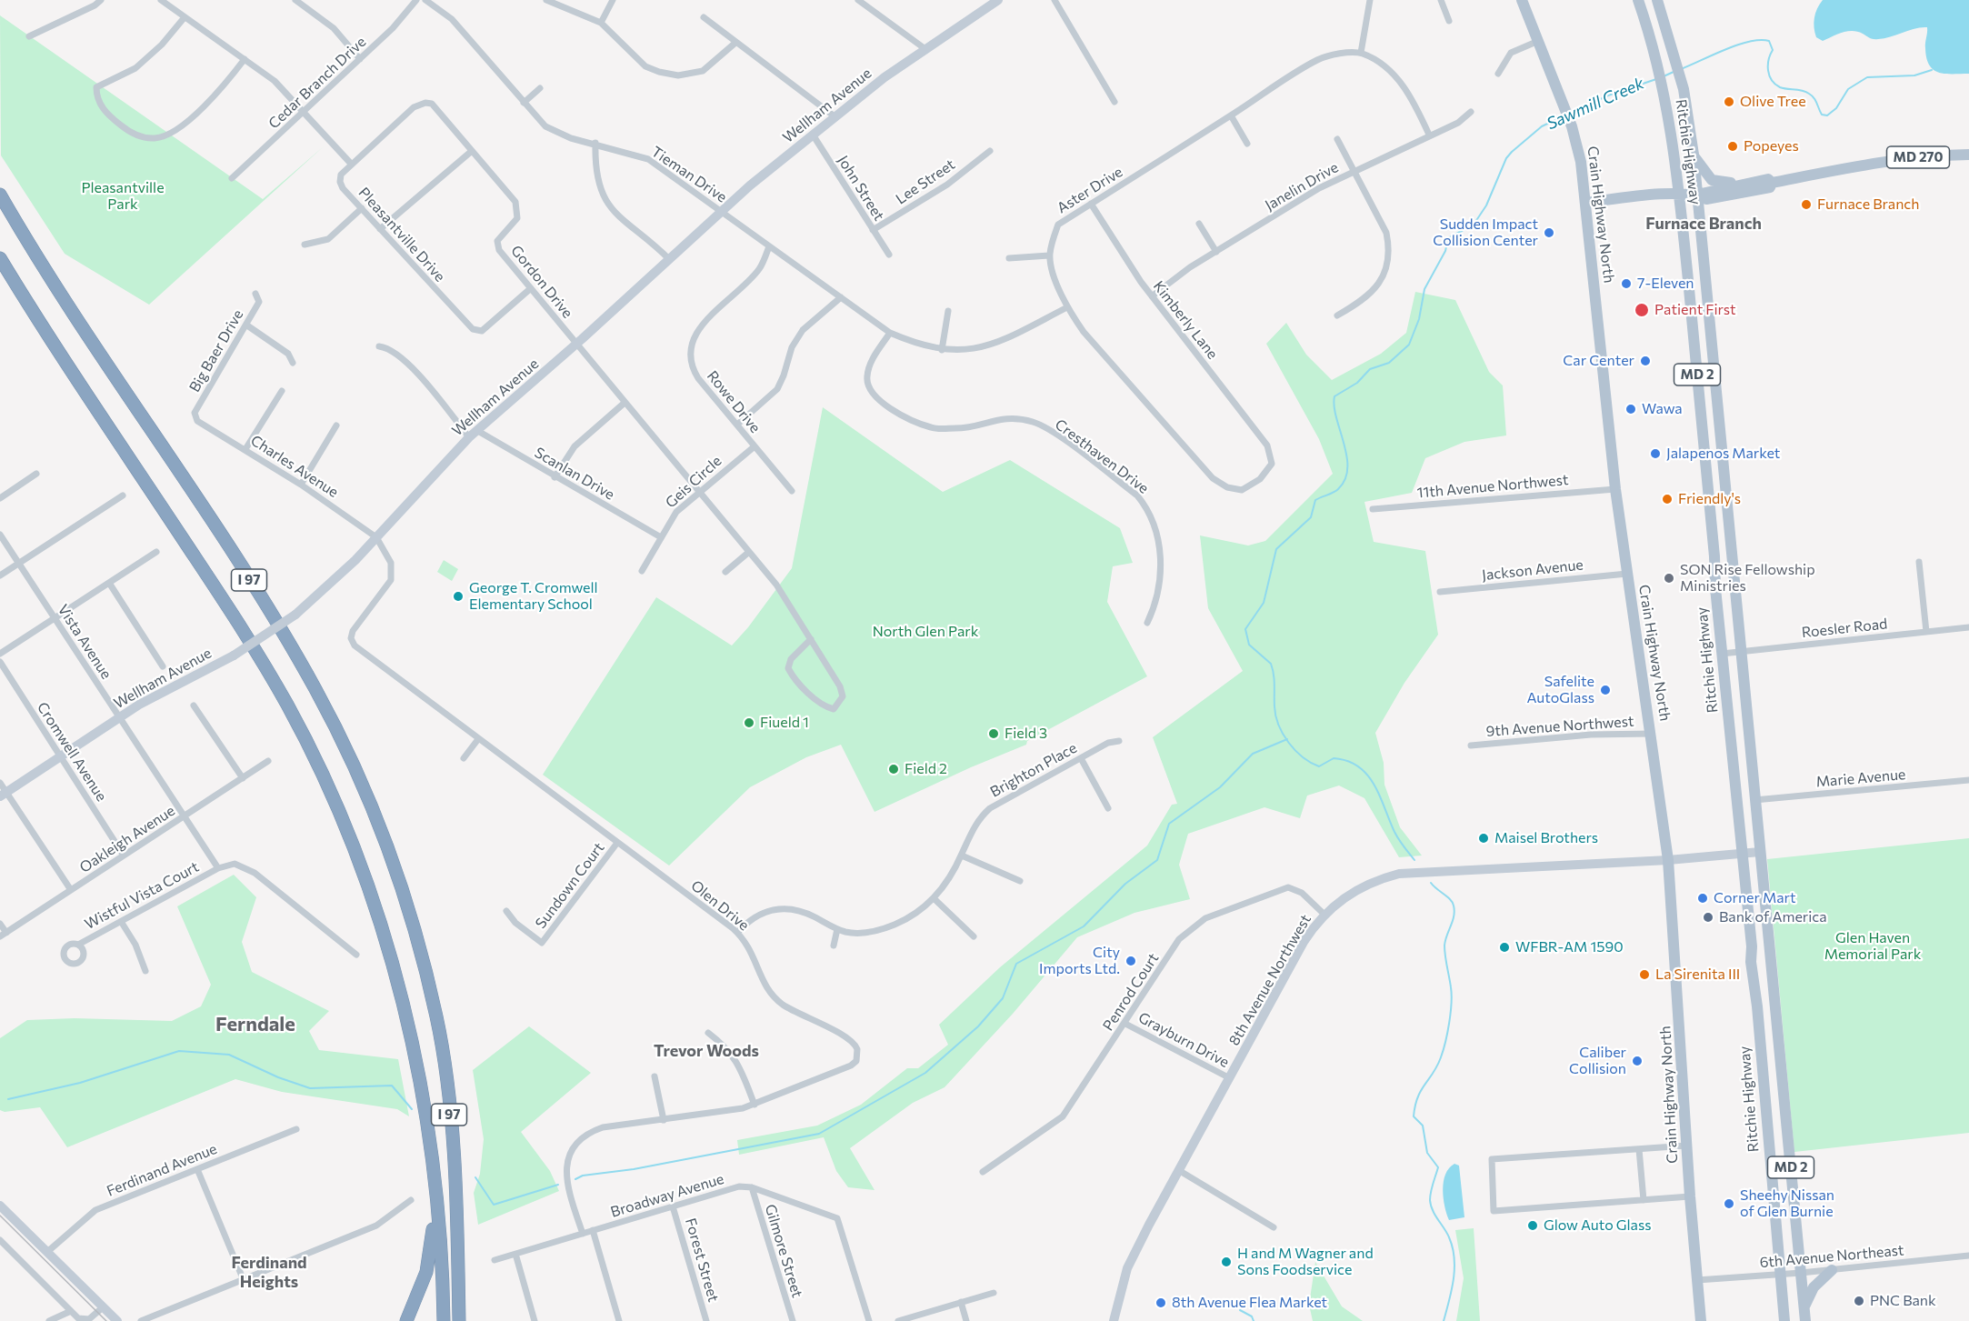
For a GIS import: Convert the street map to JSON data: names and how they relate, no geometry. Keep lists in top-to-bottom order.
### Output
{
  "streets": {
    "highway": ["I 97"],
    "main road": [
      "Ritchie Highway",
      "MD 270",
      "Crain Highway North",
      "MD 2"
    ],
    "street": [
      "Cedar Branch Drive",
      "Wellham Avenue",
      "Tieman Drive",
      "Lee Street",
      "Janelin Drive",
      "John Street",
      "Aster Drive",
      "Pleasantville Drive",
      "Gordon Drive",
      "Kimberly Lane",
      "Big Baer Drive",
      "Rowe Drive",
      "Cresthaven Drive",
      "Charles Avenue",
      "Scanlan Drive",
      "Geis Circle",
      "11th Avenue Northwest",
      "Jackson Avenue",
      "Roesler Road",
      "Vista Avenue",
      "9th Avenue Northwest",
      "Cromwell Avenue",
      "Brighton Place",
      "Marie Avenue",
      "Oakleigh Avenue",
      "Sundown Court",
      "Wistful Vista Court",
      "Olen Drive",
      "8th Avenue Northwest",
      "Penrod Court",
      "Grayburn Drive",
      "Ferdinand Avenue",
      "Broadway Avenue",
      "Gilmore Street",
      "6th Avenue Northeast",
      "Forest Street"
    ]
  },
  "crossings": [
    ["Wellham Avenue", "Tieman Drive"],
    ["Wellham Avenue", "John Street"],
    ["Wellham Avenue", "Gordon Drive"],
    ["Wellham Avenue", "Charles Avenue"],
    ["Wellham Avenue", "Scanlan Drive"],
    ["Wellham Avenue", "Vista Avenue"],
    ["Wellham Avenue", "Cromwell Avenue"],
    ["Wellham Avenue", "Olen Drive"],
    ["Ritchie Highway", "MD 270"],
    ["Ritchie Highway", "Roesler Road"],
    ["Ritchie Highway", "Marie Avenue"],
    ["Ritchie Highway", "8th Avenue Northwest"],
    ["Ritchie Highway", "6th Avenue Northeast"],
    ["MD 270", "Crain Highway North"],
    ["Tieman Drive", "Kimberly Lane"],
    ["Tieman Drive", "Rowe Drive"],
    ["Tieman Drive", "Cresthaven Drive"],
    ["Lee Street", "John Street"],
    ["Janelin Drive", "Kimberly Lane"],
    ["Aster Drive", "Kimberly Lane"],
    ["Crain Highway North", "11th Avenue Northwest"],
    ["Crain Highway North", "Jackson Avenue"],
    ["Crain Highway North", "9th Avenue Northwest"],
    ["Crain Highway North", "8th Avenue Northwest"],
    ["Crain Highway North", "6th Avenue Northeast"],
    ["Pleasantville Drive", "Gordon Drive"],
    ["Gordon Drive", "Geis Circle"],
    ["Big Baer Drive", "Charles Avenue"],
    ["Rowe Drive", "Geis Circle"],
    ["Charles Avenue", "Olen Drive"],
    ["Scanlan Drive", "Geis Circle"],
    ["Vista Avenue", "Oakleigh Avenue"],
    ["Vista Avenue", "Wistful Vista Court"],
    ["Cromwell Avenue", "Oakleigh Avenue"],
    ["Brighton Place", "Olen Drive"],
    ["Oakleigh Avenue", "Wistful Vista Court"],
    ["Sundown Court", "Olen Drive"],
    ["Olen Drive", "Broadway Avenue"],
    ["8th Avenue Northwest", "Penrod Court"],
    ["8th Avenue Northwest", "Grayburn Drive"],
    ["Penrod Court", "Grayburn Drive"],
    ["Broadway Avenue", "Gilmore Street"],
    ["Broadway Avenue", "Forest Street"]
  ],
  "districts": [
    "Furnace Branch",
    "Ferndale",
    "Trevor Woods",
    "Ferdinand Heights"
  ],
  "water": ["Sawmill Creek"],
  "parks": ["Pleasantville Park", "North Glen Park", "Glen Haven Memorial Park"],
  "places": [
    "Olive Tree",
    "Popeyes",
    "Furnace Branch",
    "Sudden Impact Collision Center",
    "7-Eleven",
    "Patient First",
    "Car Center",
    "Wawa",
    "Jalapenos Market",
    "Friendly's",
    "SON Rise Fellowship Ministries",
    "George T. Cromwell Elementary School",
    "Safelite AutoGlass",
    "Fiueld 1",
    "Field 3",
    "Field 2",
    "Maisel Brothers",
    "Corner Mart",
    "Bank of America",
    "WFBR-AM 1590",
    "City Imports Ltd.",
    "La Sirenita III",
    "Caliber Collision",
    "Sheehy Nissan of Glen Burnie",
    "Glow Auto Glass",
    "H and M Wagner and Sons Foodservice",
    "PNC Bank",
    "8th Avenue Flea Market"
  ]
}
